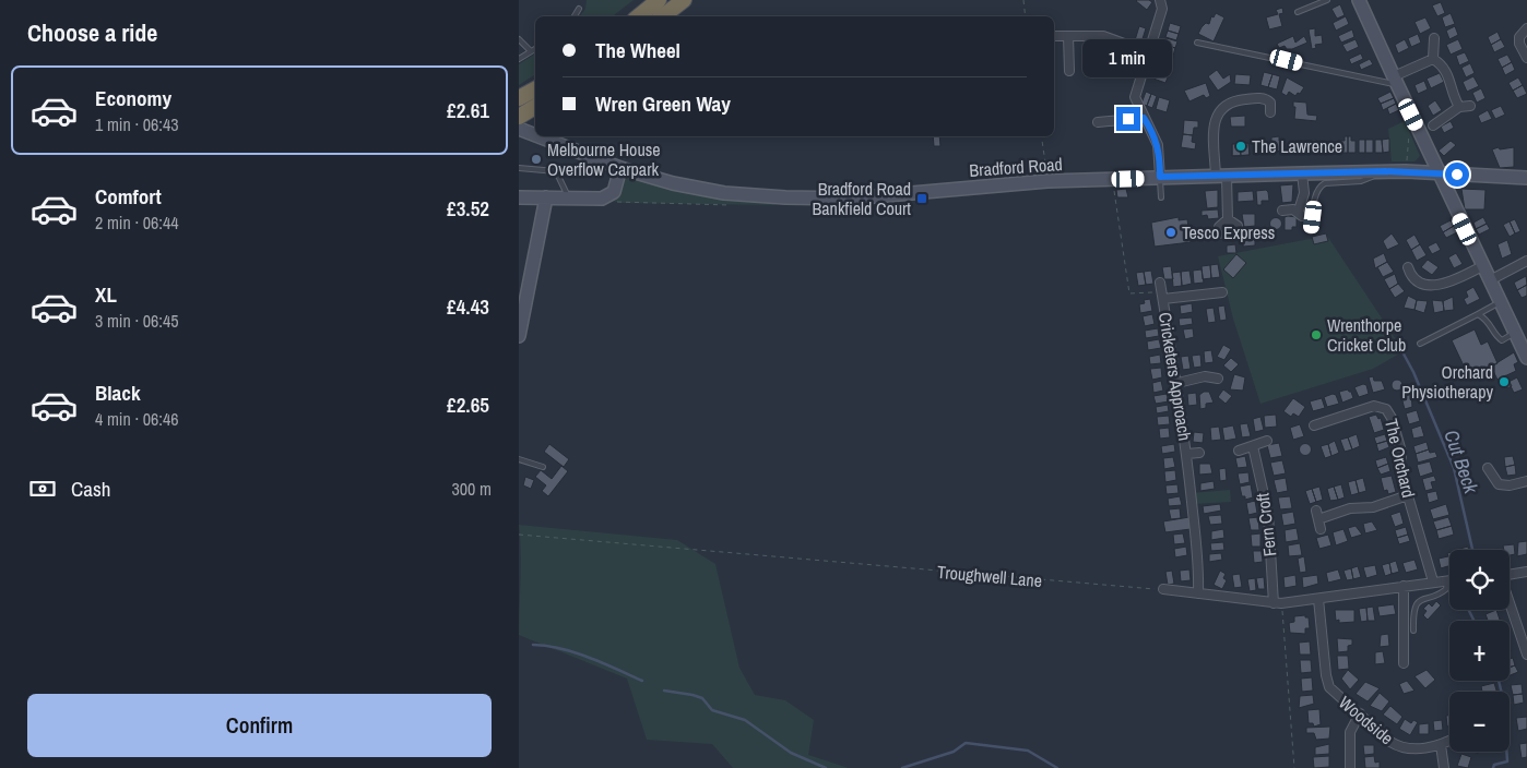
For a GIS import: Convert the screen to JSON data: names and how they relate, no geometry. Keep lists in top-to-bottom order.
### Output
{
  "streets": {
    "street": [
      "Bradford Road",
      "Cricketers Approach",
      "The Orchard",
      "Fern Croft",
      "Woodside"
    ],
    "path": ["Troughwell Lane"]
  },
  "water": ["Cut Beck"],
  "places": {
    "other": [
      "The Lawrence",
      "Melbourne House Overflow Carpark",
      "Tesco Express",
      "Wrenthorpe Cricket Club",
      "Orchard Physiotherapy"
    ],
    "transit": ["Bradford Road Bankfield Court"]
  },
  "page": {
    "heading": "Choose a ride",
    "banner": ["The Wheel", "Wren Green Way"],
    "bubble": "1 min",
    "list": [
      {
        "name": "Economy",
        "note": "1 min · 06:43",
        "value": "£2.61"
      },
      {
        "name": "Comfort",
        "note": "2 min · 06:44",
        "value": "£3.52"
      },
      {
        "name": "XL",
        "note": "3 min · 06:45",
        "value": "£4.43"
      },
      {
        "name": "Black",
        "note": "4 min · 06:46",
        "value": "£2.65"
      }
    ],
    "pay": ["Cash", "300 m"],
    "map_buttons": ["+", "−"],
    "buttons": "Confirm"
  }
}
